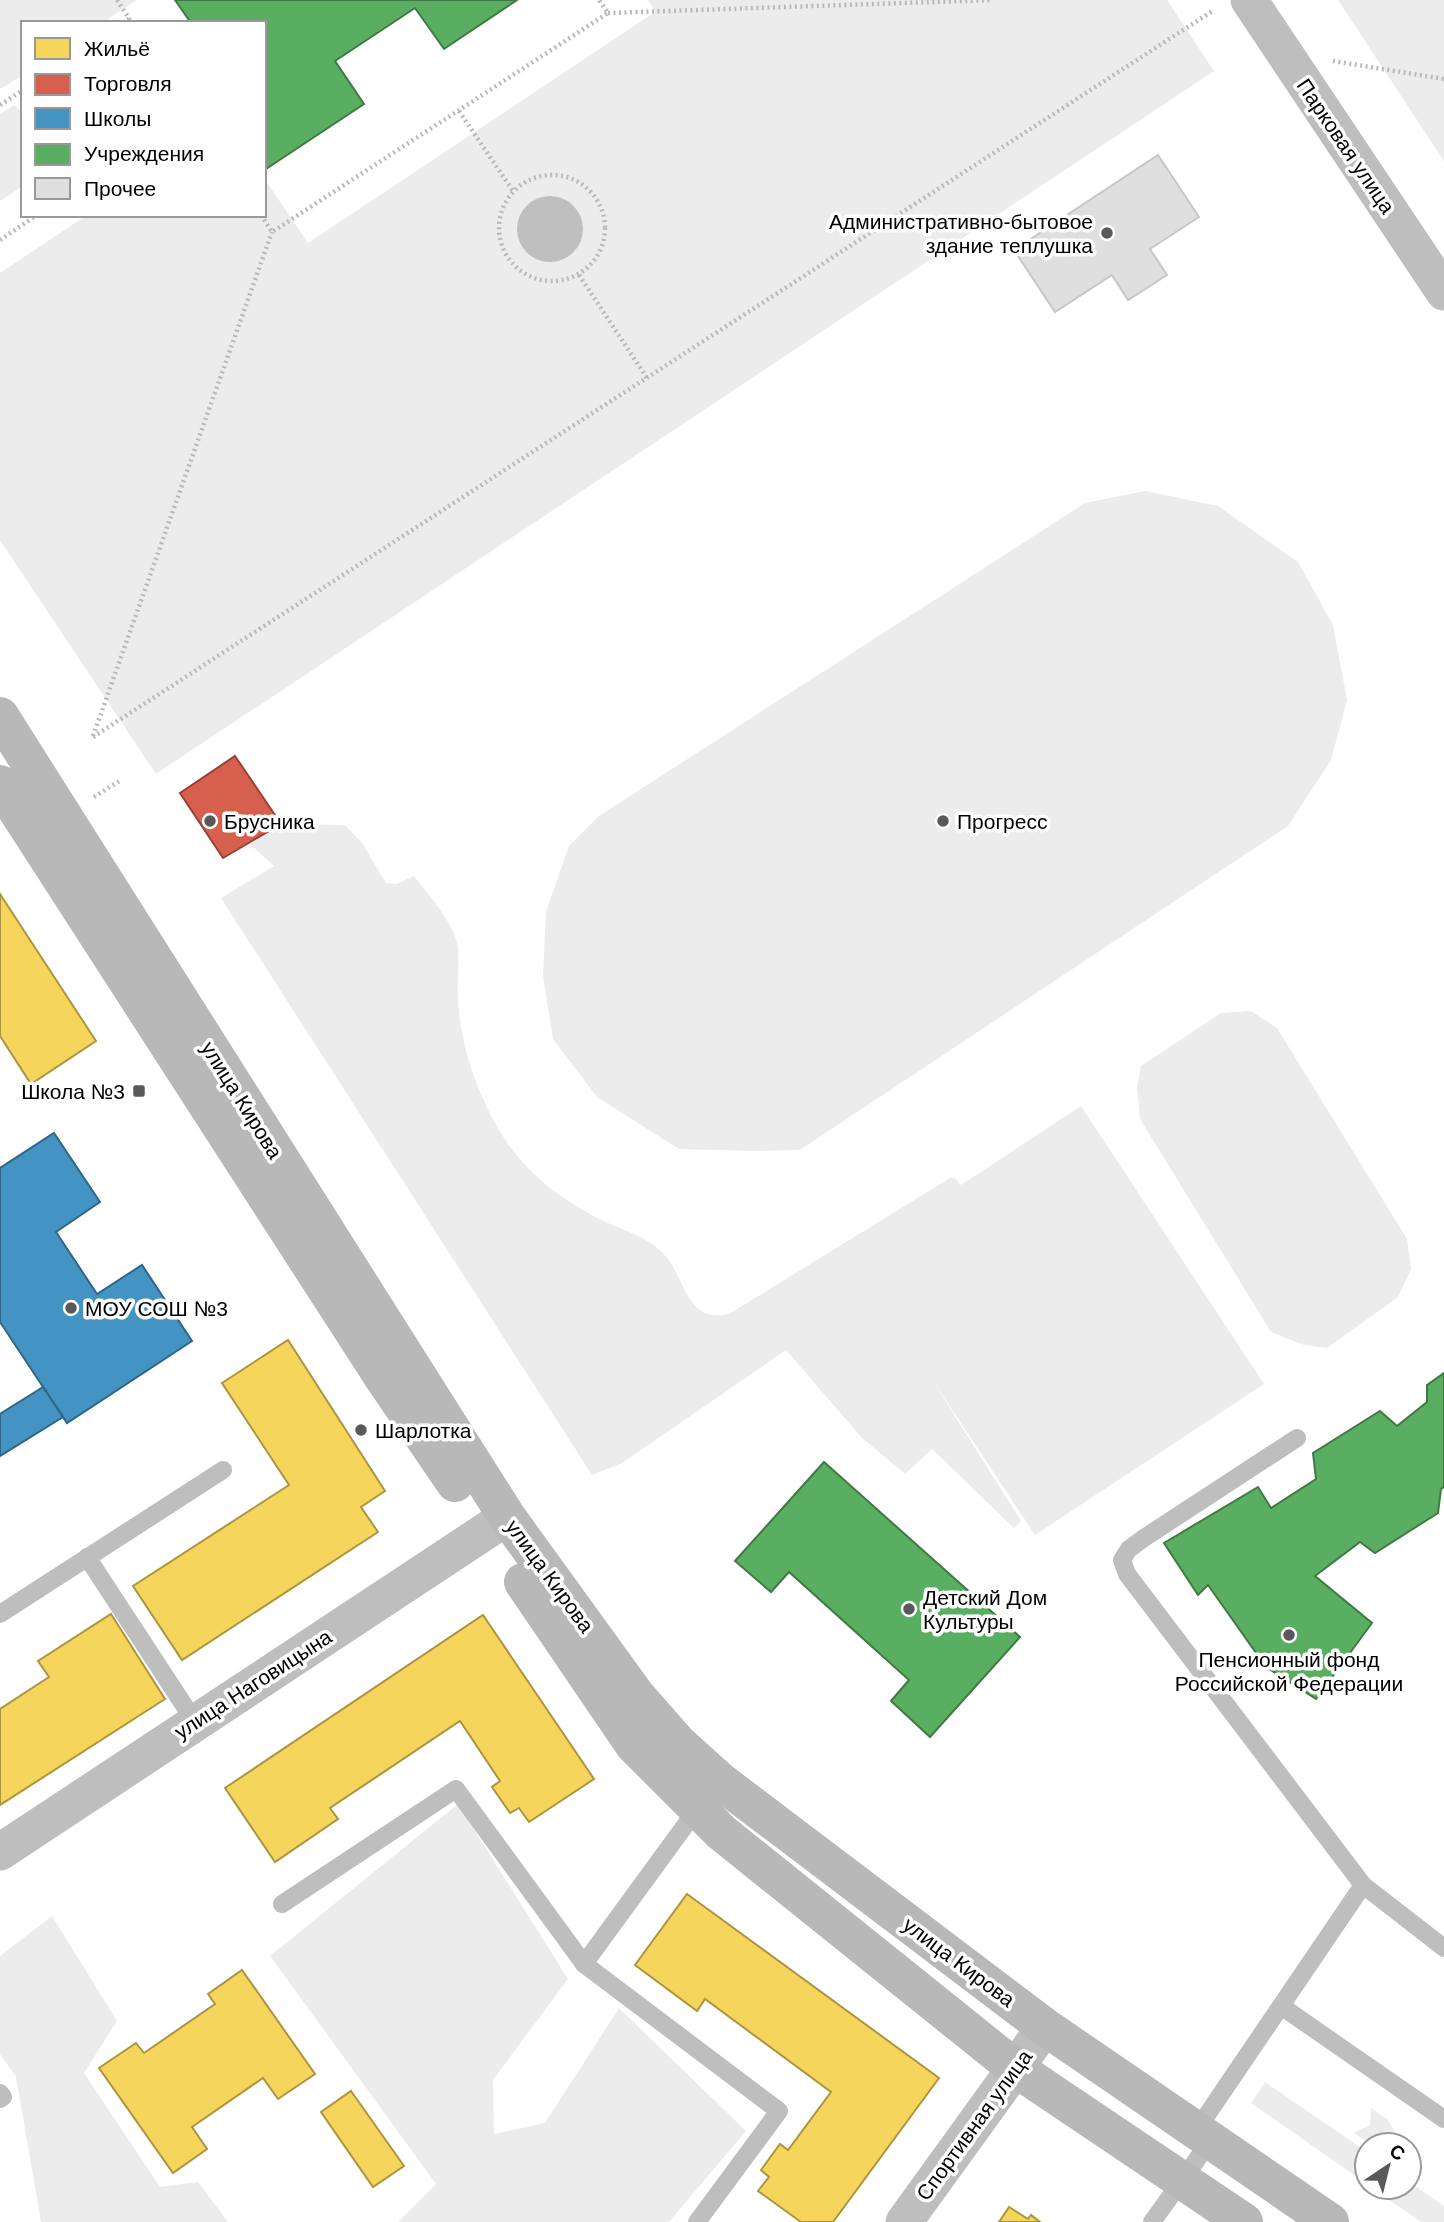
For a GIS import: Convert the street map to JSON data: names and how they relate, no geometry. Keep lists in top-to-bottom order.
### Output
{
  "streets": {
    "main road": ["улица Кирова"],
    "street": ["Парковая улица", "улица Наговицына", "Спортивная улица"]
  },
  "crossings": [
    ["улица Кирова", "улица Наговицына"],
    ["улица Кирова", "Спортивная улица"]
  ],
  "places": {
    "other": [
      "Административно-бытовое здание теплушка",
      "Брусника",
      "Прогресс",
      "МОУ СОШ №3",
      "Шарлотка",
      "Детский Дом Культуры",
      "Пенсионный фонд Российской Федерации"
    ],
    "transit": ["Школа №3"]
  },
  "legend": [
    "Жильё",
    "Торговля",
    "Школы",
    "Учреждения",
    "Прочее"
  ],
  "north": "top right"
}
